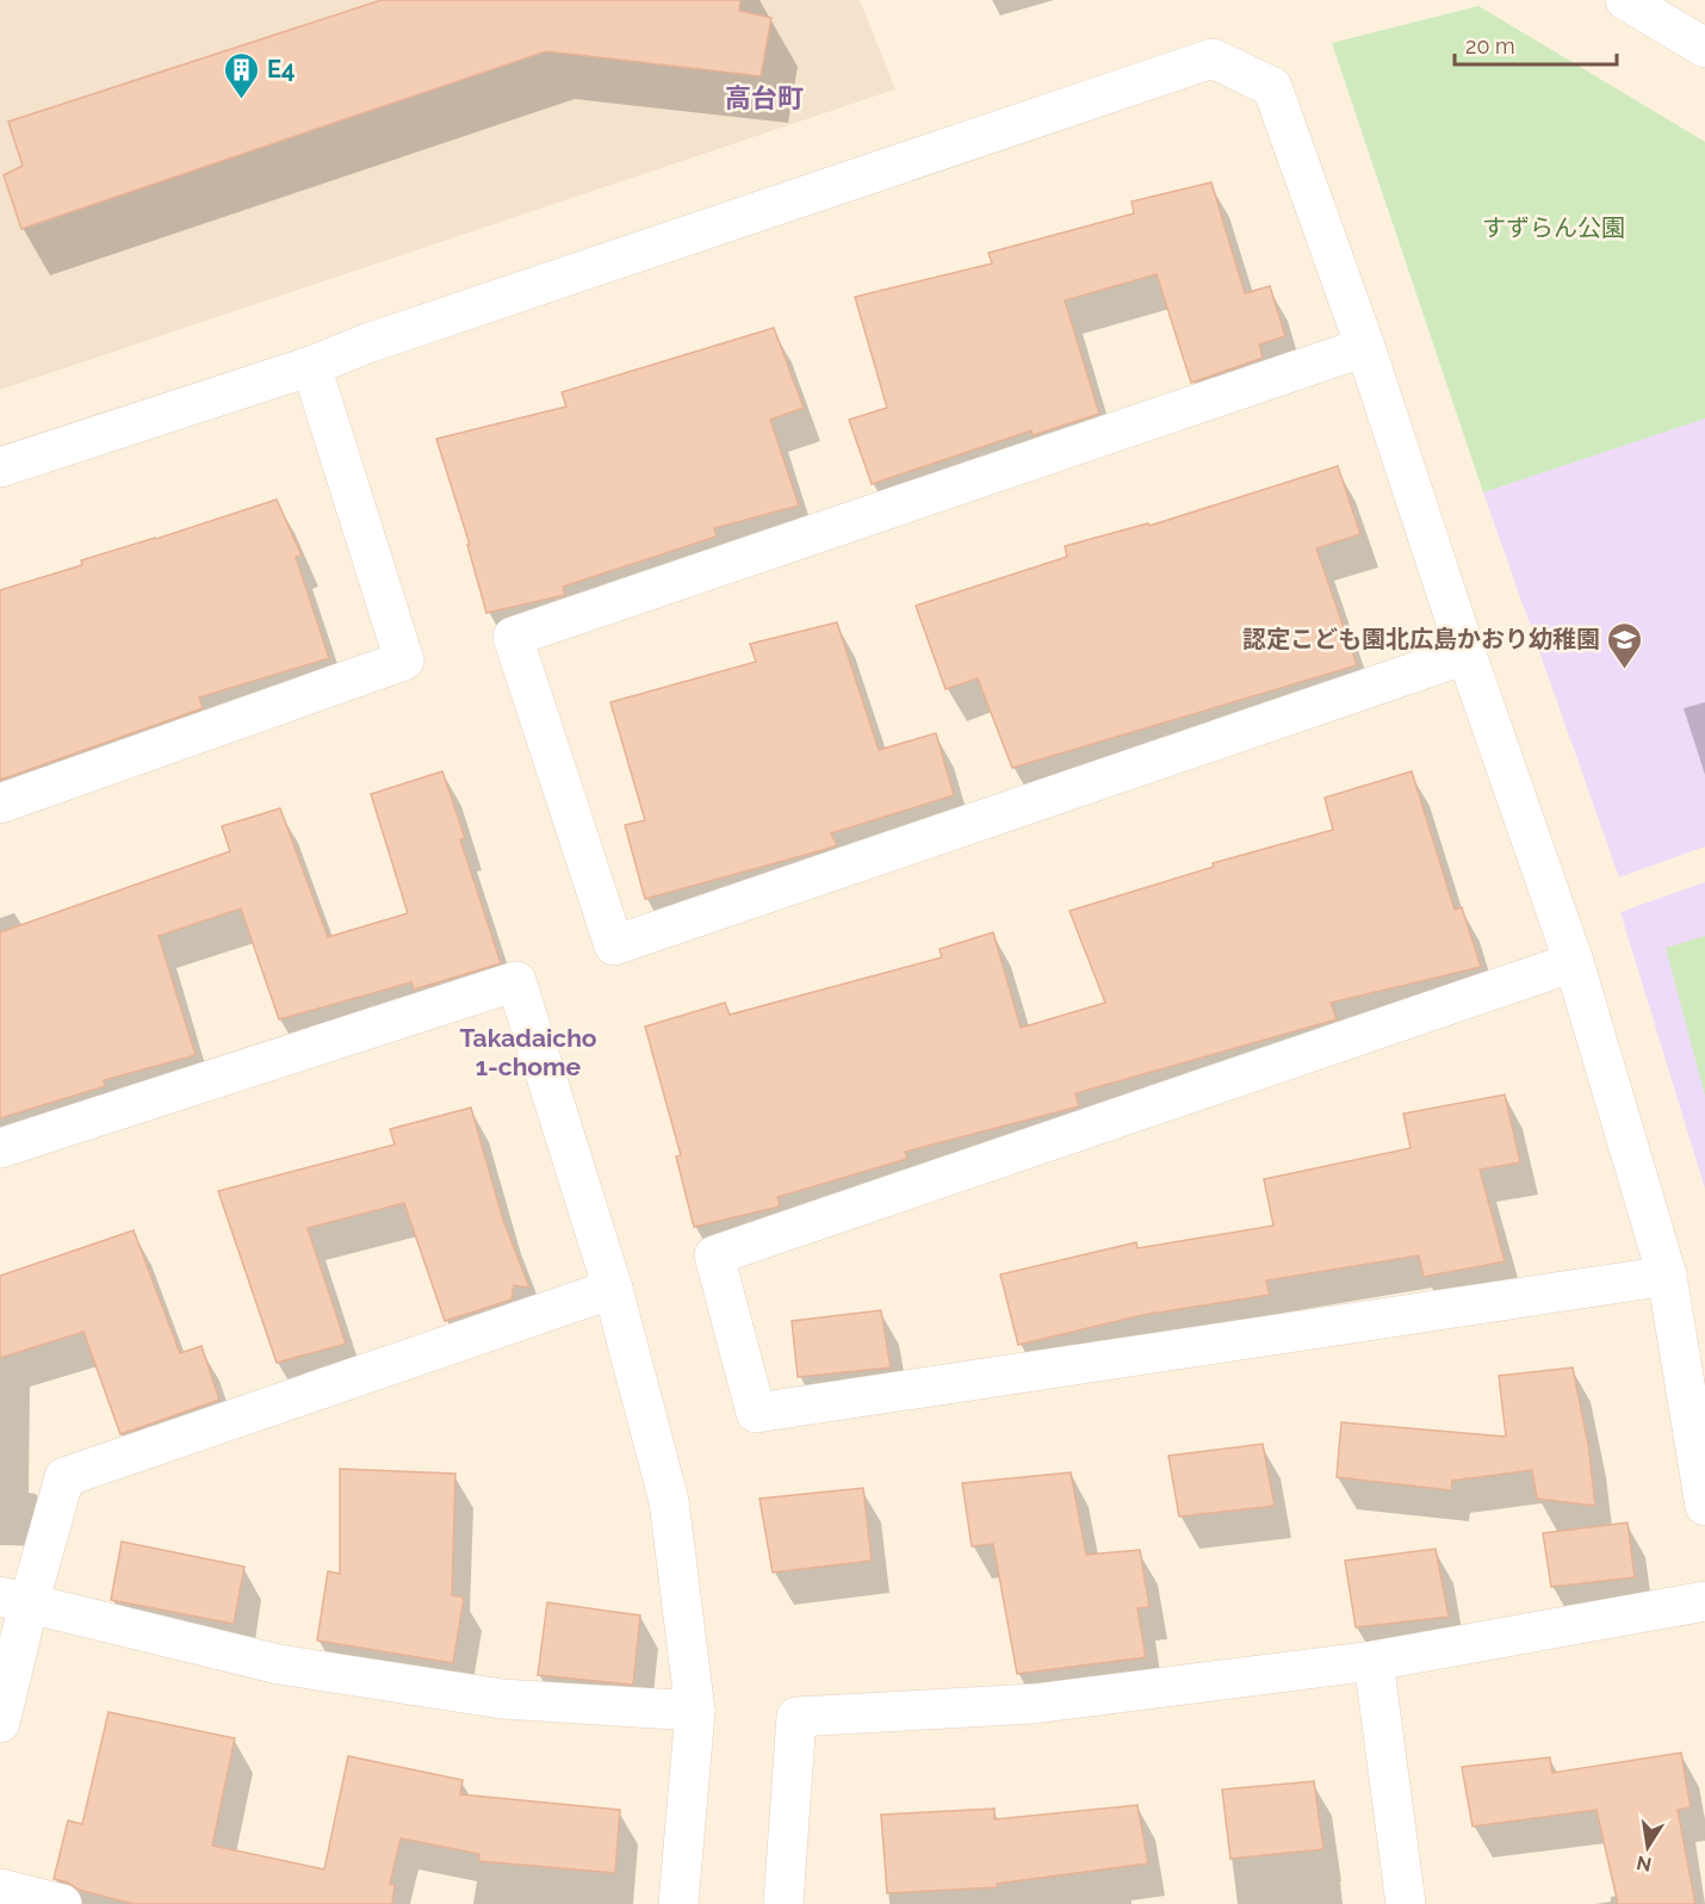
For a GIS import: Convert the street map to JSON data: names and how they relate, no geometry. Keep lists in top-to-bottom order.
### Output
{
  "districts": ["高台町", "Takadaicho 1-chome"],
  "parks": ["すずらん公園"],
  "places": {
    "building": ["E4"],
    "school or university": ["認定こども園北広島かおり幼稚園"]
  },
  "scale_bar": "20 m",
  "north": "bottom"
}
